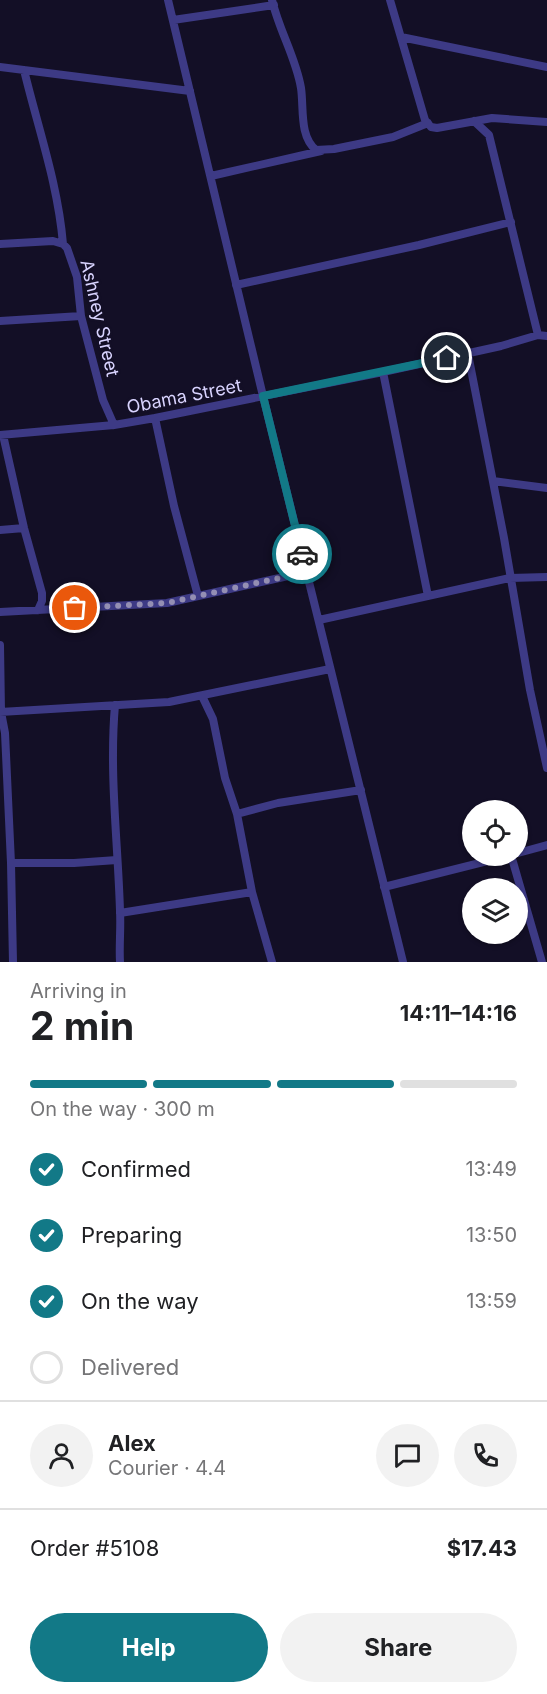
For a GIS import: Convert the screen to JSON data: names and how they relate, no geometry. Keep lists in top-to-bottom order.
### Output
{
  "streets": {
    "street": ["Ashney Street", "Obama Street"]
  },
  "crossings": [
    ["Ashney Street", "Obama Street"]
  ],
  "page": {
    "heading": ["2 min", "Arriving in", "14:11–14:16"],
    "panel": [
      "Alex",
      "Courier · 4.4",
      "Order #5108",
      "$17.43"
    ],
    "bar": "On the way · 300 m",
    "list": [
      ["Confirmed", "13:49"],
      ["Preparing", "13:50"],
      ["On the way", "13:59"],
      "Delivered"
    ],
    "buttons": ["Help", "Share"]
  }
}
